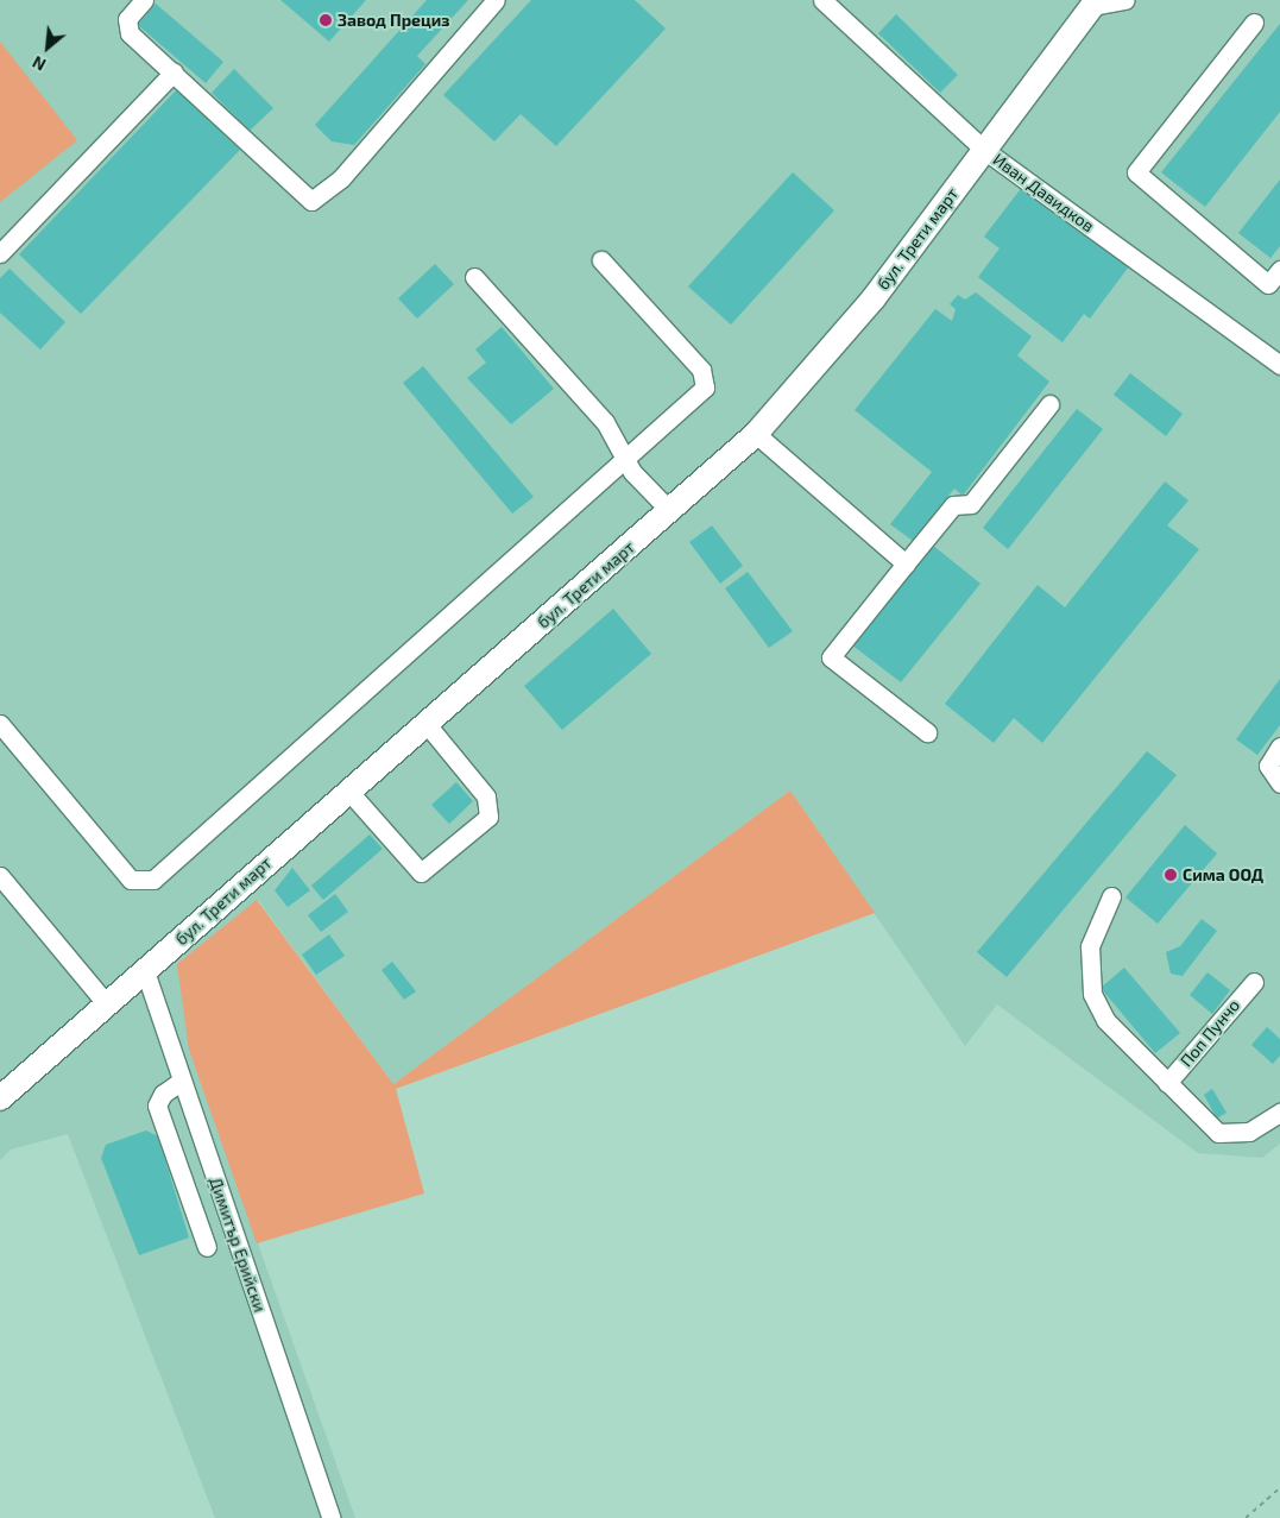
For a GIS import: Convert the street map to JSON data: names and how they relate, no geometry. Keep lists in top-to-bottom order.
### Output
{
  "streets": {
    "main road": ["бул. Трети март"],
    "street": ["Иван Давидков", "Поп Пунчо", "Димитър Ерийски"]
  },
  "crossings": [
    ["Иван Давидков", "бул. Трети март"],
    ["бул. Трети март", "Димитър Ерийски"]
  ],
  "places": ["Завод Прециз", "Сима ООД"],
  "north": "bottom left"
}
